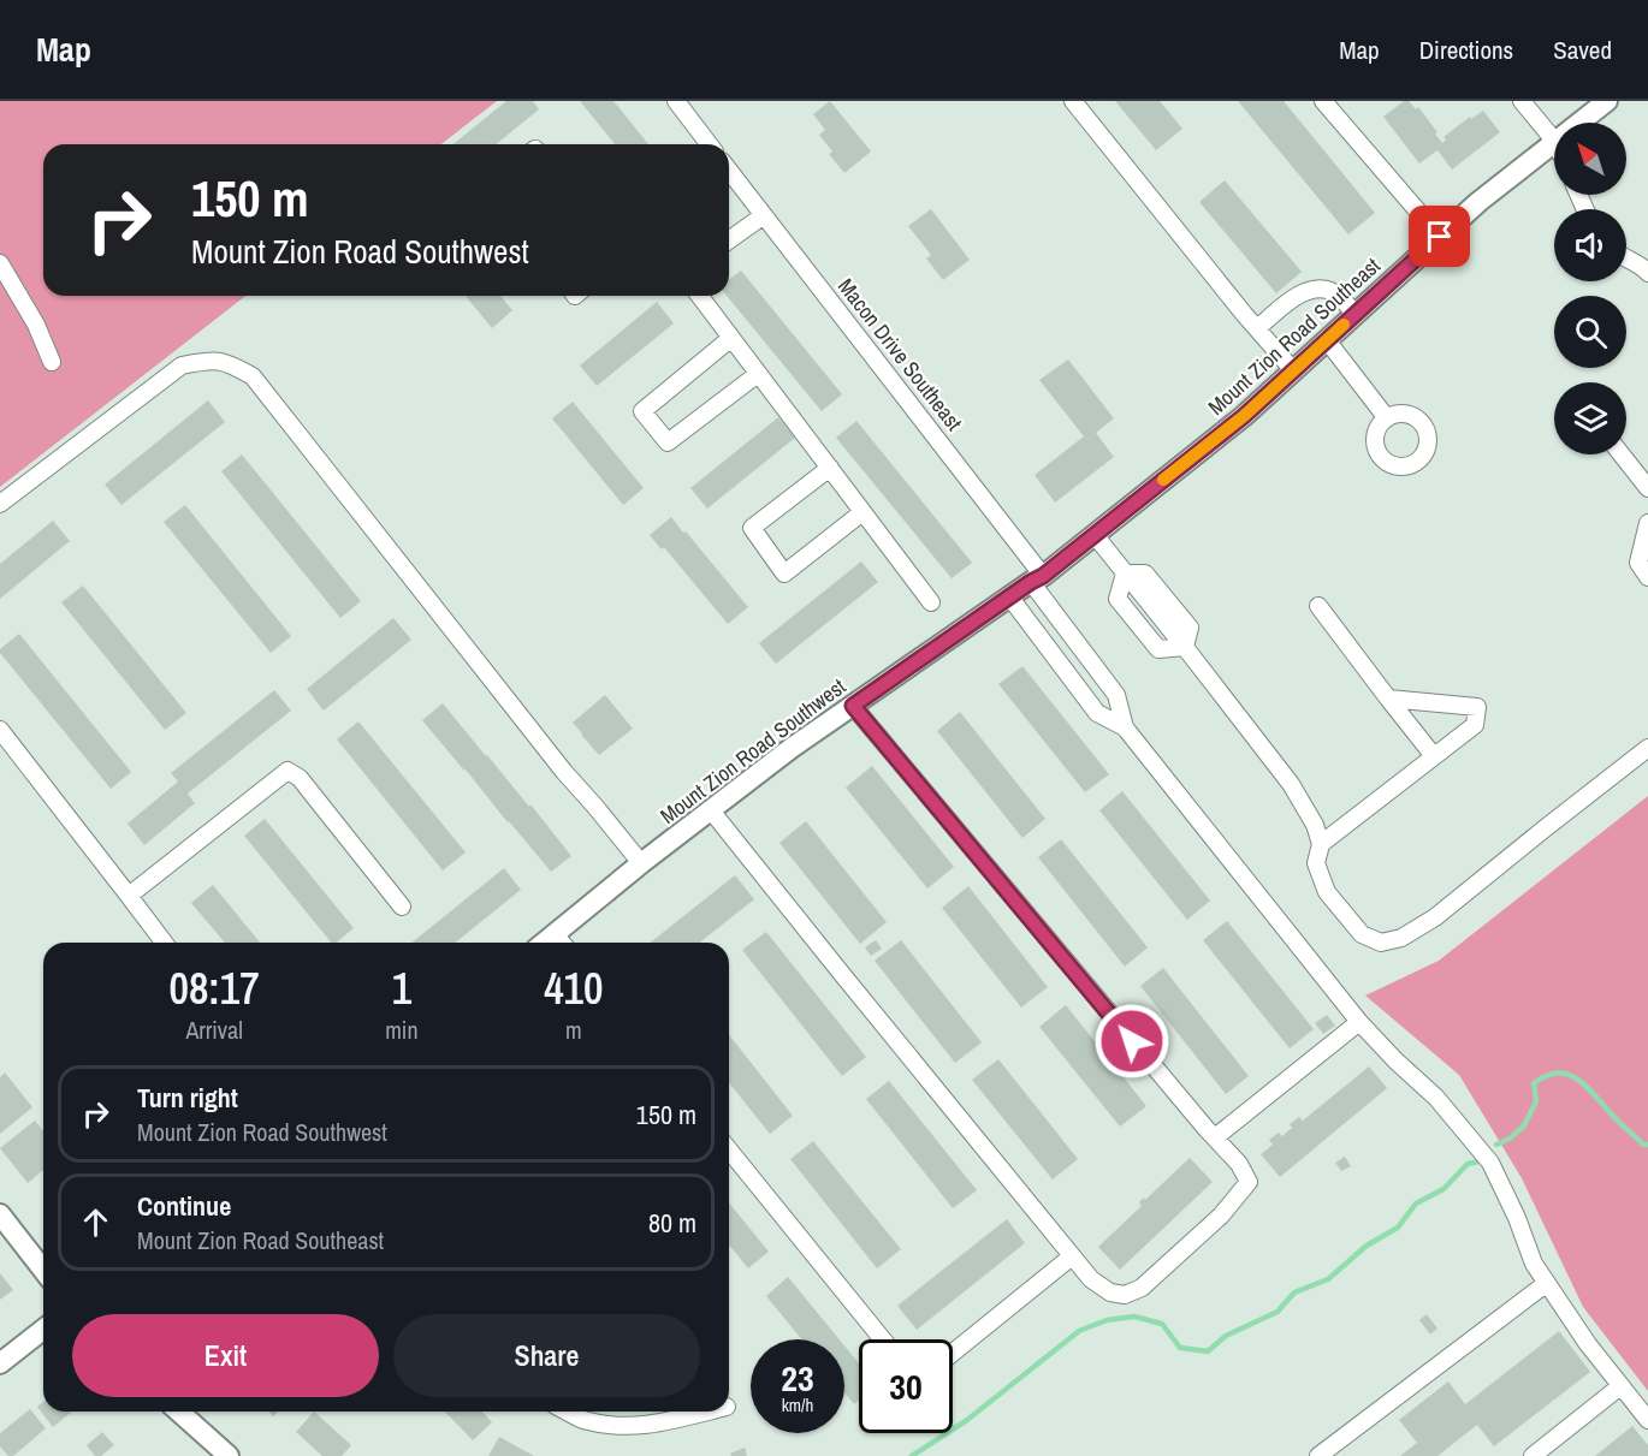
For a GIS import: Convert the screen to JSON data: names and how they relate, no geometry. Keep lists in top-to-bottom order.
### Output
{
  "streets": {
    "street": ["Mount Zion Road Southeast", "Macon Drive Southeast", "Mount Zion Road Southwest"]
  },
  "crossings": [
    ["Mount Zion Road Southeast", "Macon Drive Southeast"],
    ["Mount Zion Road Southeast", "Mount Zion Road Southwest"],
    ["Macon Drive Southeast", "Mount Zion Road Southwest"]
  ],
  "north": "top left",
  "page": {
    "header": "Map",
    "nav": ["Map", "Directions", "Saved"],
    "turn": ["150 m", "Mount Zion Road Southwest"],
    "eta": [
      "08:17",
      "Arrival",
      "1",
      "min",
      "410",
      "m"
    ],
    "list": [
      {
        "name": "Turn right",
        "note": "Mount Zion Road Southwest",
        "value": "150 m"
      },
      {
        "name": "Continue",
        "note": "Mount Zion Road Southeast",
        "value": "80 m"
      }
    ],
    "buttons": ["Exit", "Share"],
    "speed": "23 km/h",
    "limit": "30"
  }
}
